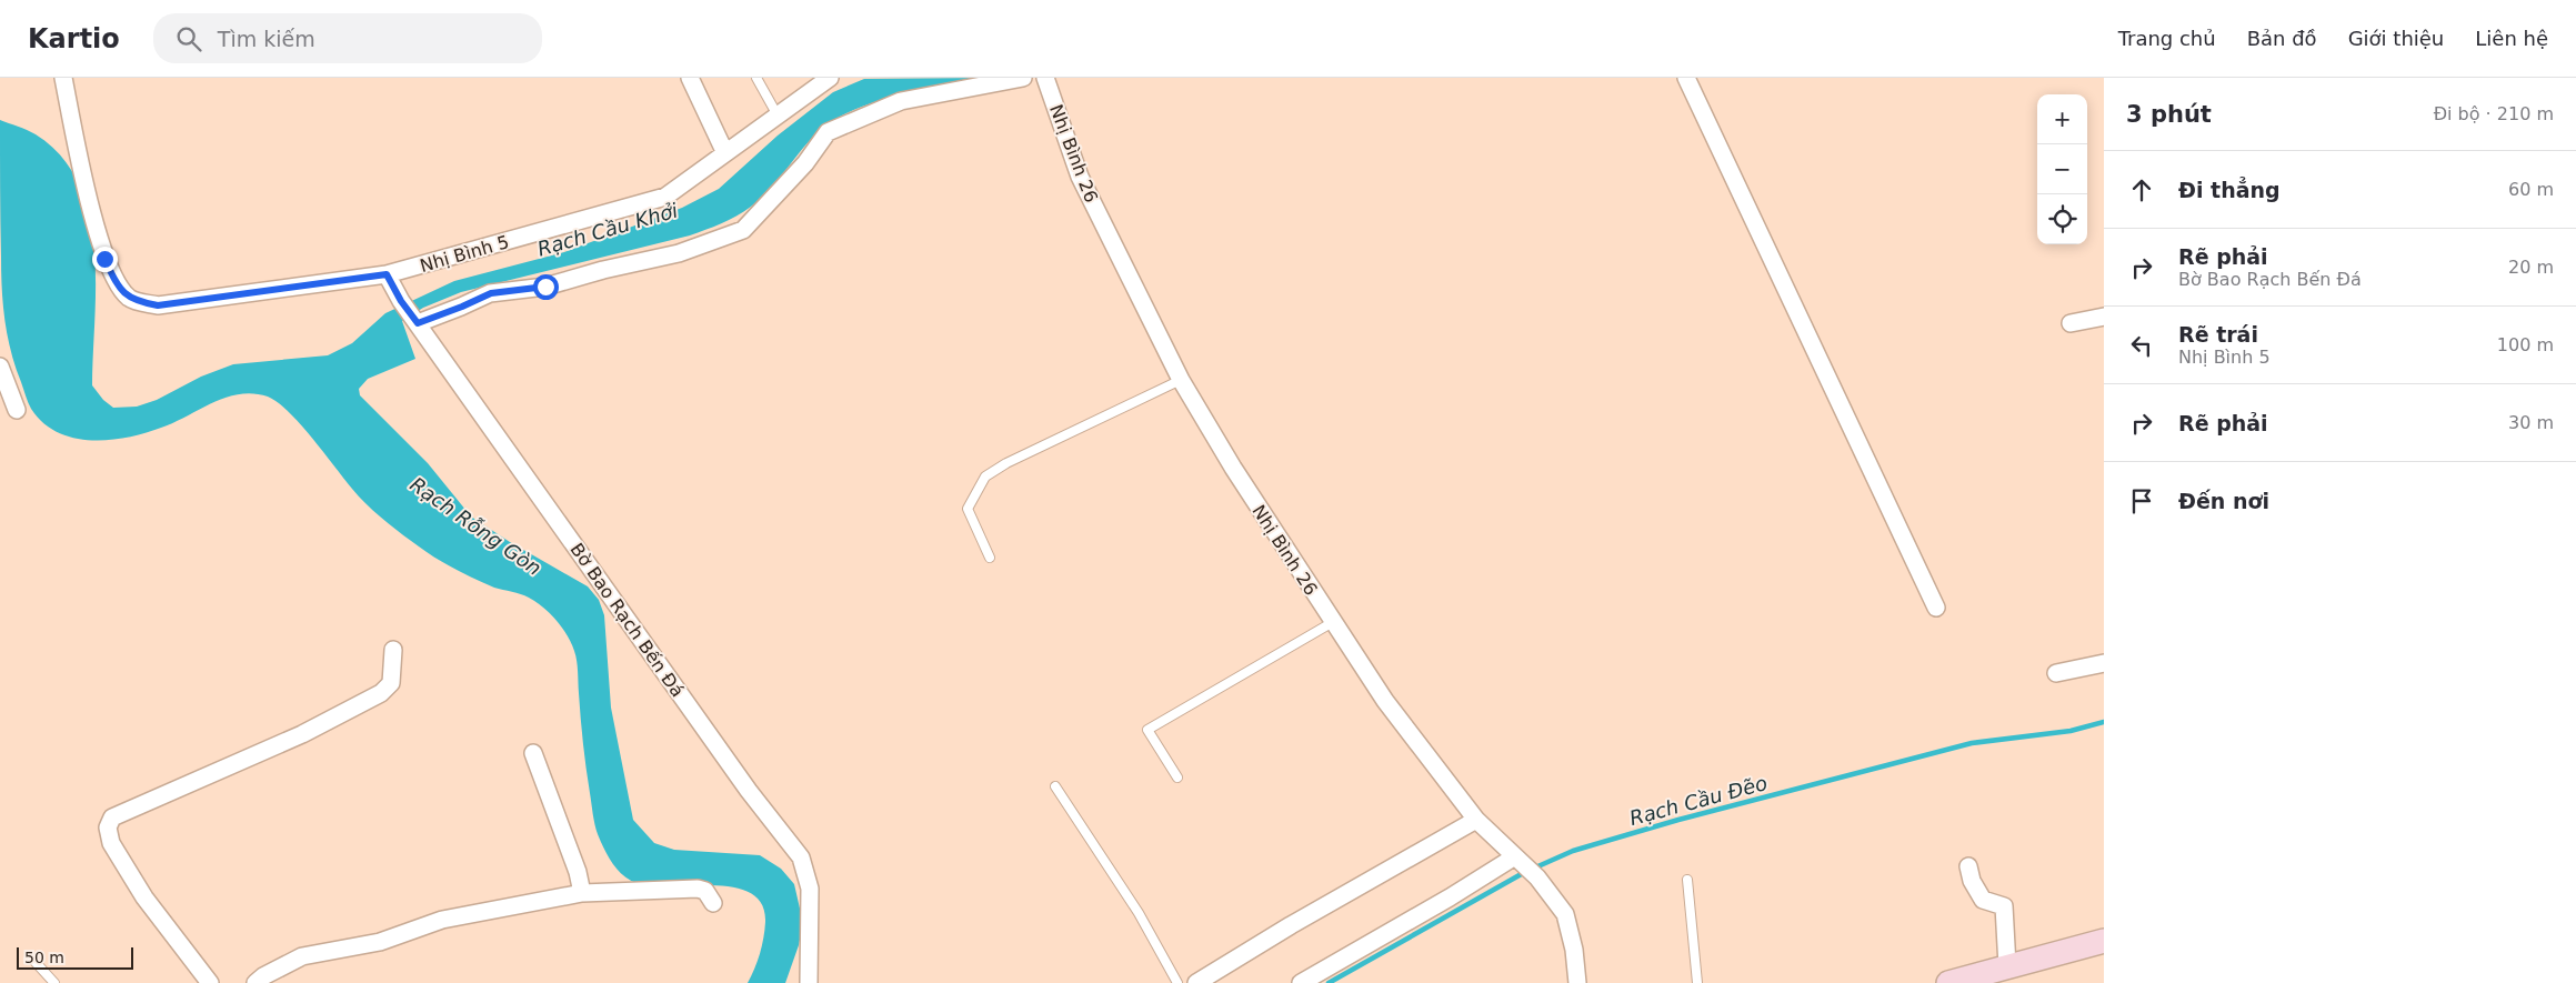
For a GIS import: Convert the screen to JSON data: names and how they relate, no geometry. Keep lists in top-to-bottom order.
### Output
{
  "streets": {
    "street": ["Nhị Bình 26", "Nhị Bình 5", "Bờ Bao Rạch Bến Đá"]
  },
  "crossings": [
    ["Nhị Bình 5", "Bờ Bao Rạch Bến Đá"]
  ],
  "water": ["Rạch Cầu Khởi", "Rạch Rỗng Gòn", "Rạch Cầu Đẽo"],
  "scale_bar": "50 m",
  "page": {
    "header": "Kartio",
    "search": "Tìm kiếm",
    "nav": [
      "Trang chủ",
      "Bản đồ",
      "Giới thiệu",
      "Liên hệ"
    ],
    "heading": ["3 phút", "Đi bộ · 210 m"],
    "map_buttons": ["+", "−"],
    "list": [
      ["Đi thẳng", "60 m"],
      ["Rẽ phải", "Bờ Bao Rạch Bến Đá", "20 m"],
      ["Rẽ trái", "Nhị Bình 5", "100 m"],
      ["Rẽ phải", "30 m"],
      "Đến nơi"
    ],
    "scale": "50 m"
  }
}
